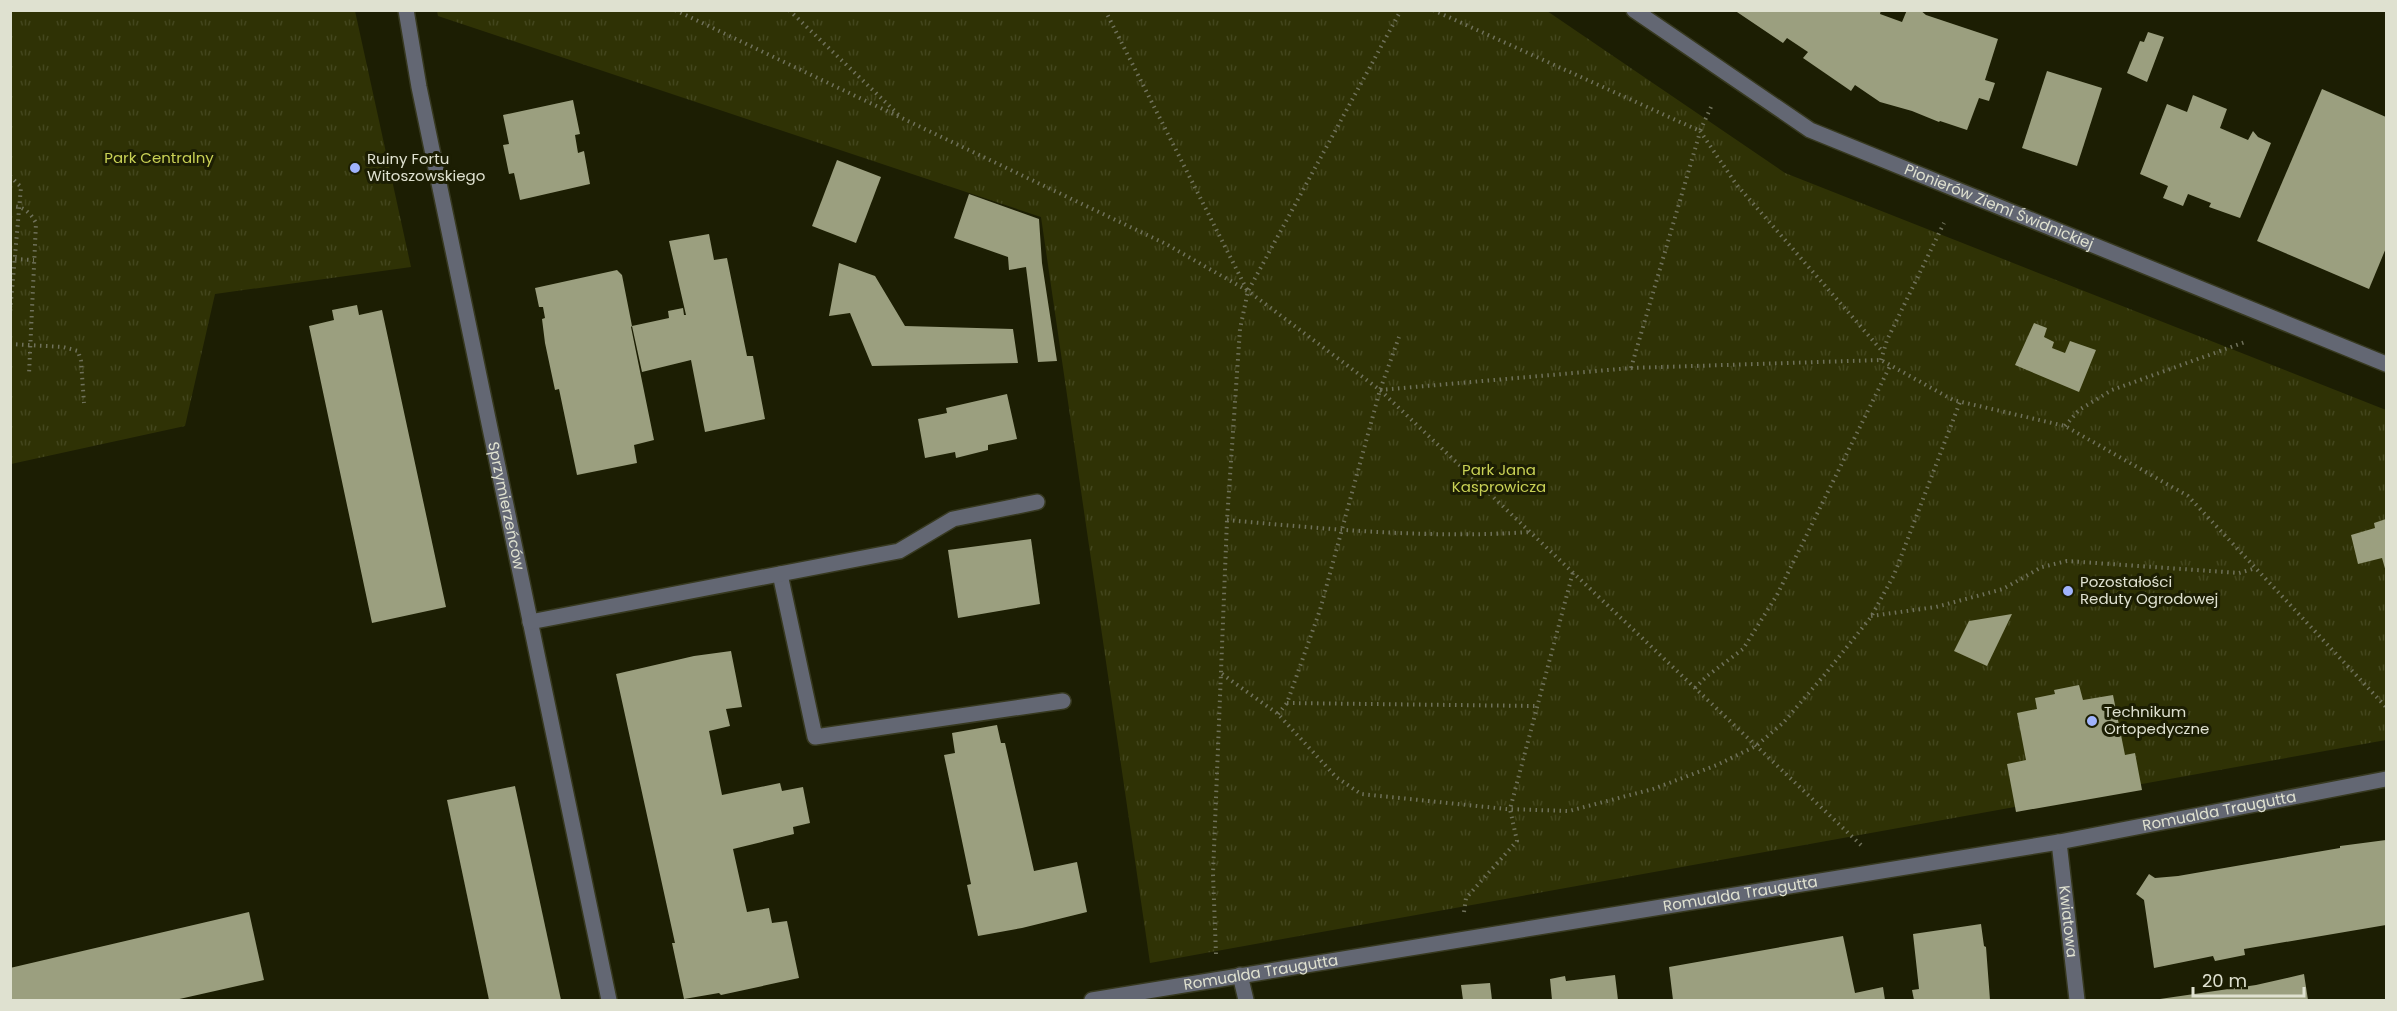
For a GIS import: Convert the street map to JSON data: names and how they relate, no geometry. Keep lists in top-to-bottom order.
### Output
{
  "streets": {
    "street": [
      "Pionierów Ziemi Świdnickiej",
      "Sprzymierzeńców",
      "Romualda Traugutta",
      "Kwiatowa"
    ]
  },
  "crossings": [
    ["Romualda Traugutta", "Kwiatowa"]
  ],
  "parks": ["Park Centralny", "Park Jana Kasprowicza"],
  "places": ["Ruiny Fortu Witoszowskiego", "Pozostałości Reduty Ogrodowej", "Technikum Ortopedyczne"],
  "scale_bar": "20 m"
}
